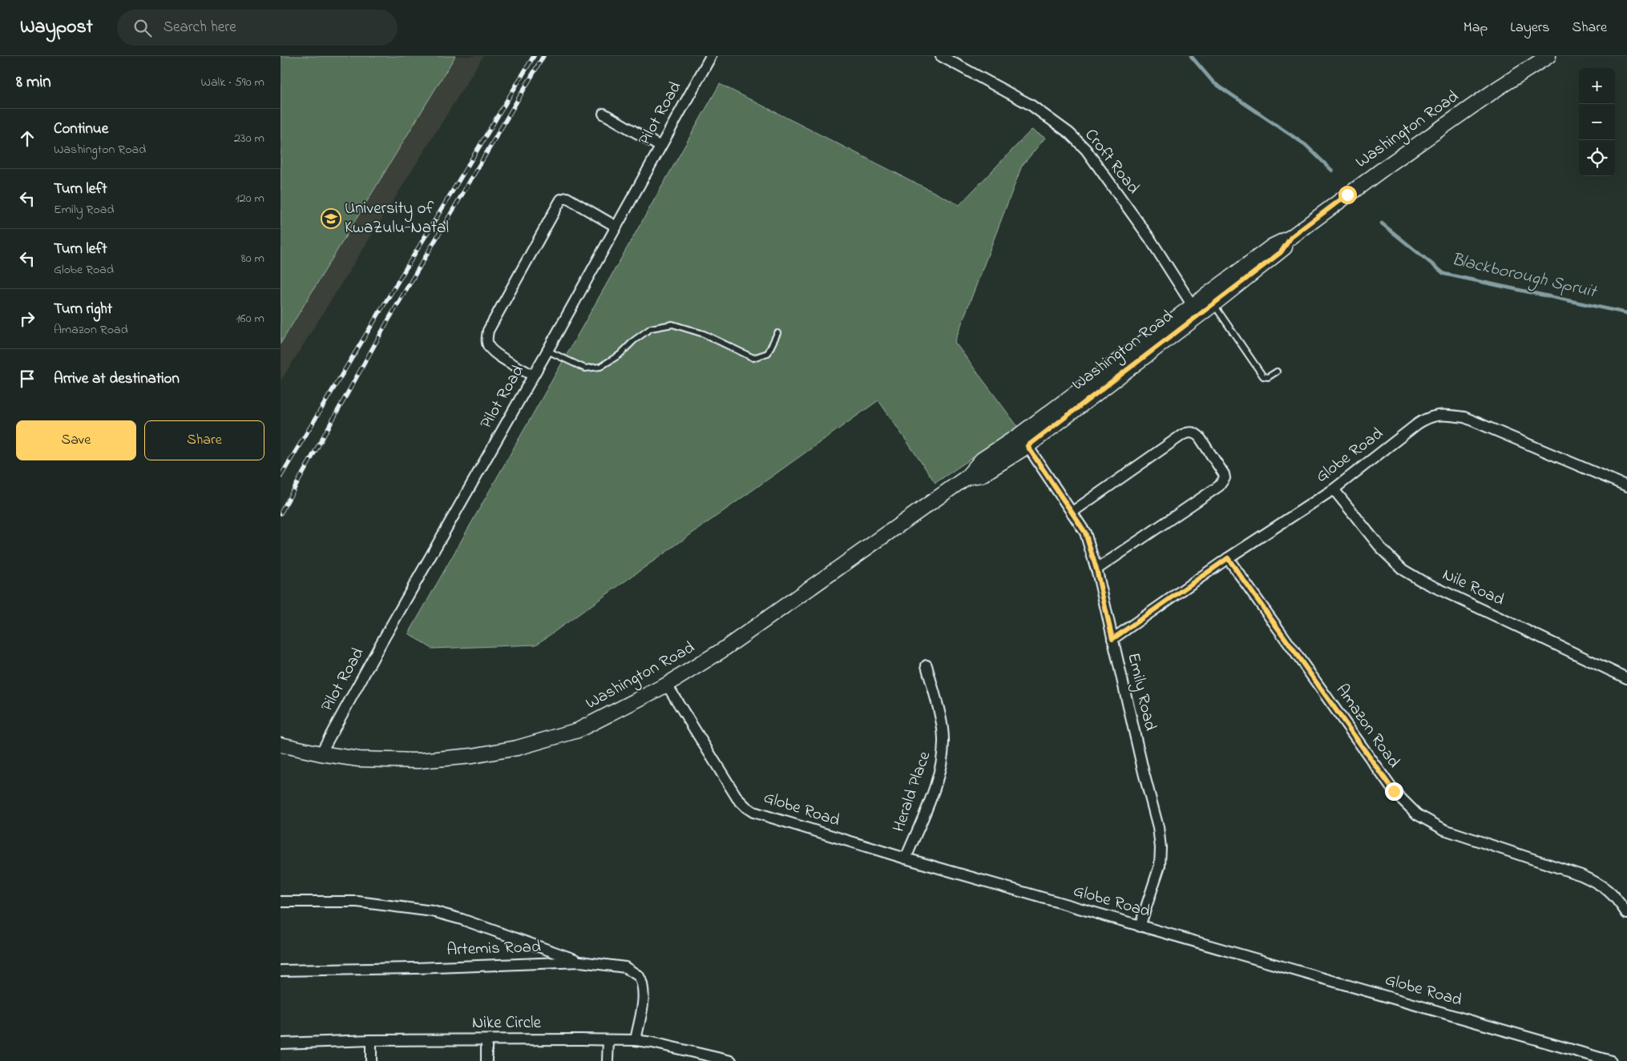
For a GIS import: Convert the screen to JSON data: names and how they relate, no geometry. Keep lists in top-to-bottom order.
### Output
{
  "streets": {
    "main road": ["Washington Road"],
    "street": [
      "Pilot Road",
      "Croft Road",
      "Globe Road",
      "Nile Road",
      "Emily Road",
      "Amazon Road",
      "Herald Place",
      "Artemis Road",
      "Nike Circle"
    ]
  },
  "crossings": [
    ["Pilot Road", "Washington Road"],
    ["Washington Road", "Croft Road"],
    ["Washington Road", "Globe Road"],
    ["Washington Road", "Emily Road"],
    ["Globe Road", "Nile Road"],
    ["Globe Road", "Emily Road"],
    ["Globe Road", "Amazon Road"],
    ["Globe Road", "Herald Place"],
    ["Artemis Road", "Nike Circle"]
  ],
  "water": ["Blackborough Spruit"],
  "places": {
    "school or university": ["University of KwaZulu-Natal"]
  },
  "page": {
    "header": "Waypost",
    "search": "Search here",
    "nav": ["Map", "Layers", "Share"],
    "heading": ["8 min", "Walk · 590 m"],
    "map_buttons": ["+", "−"],
    "list": [
      ["Continue", "Washington Road", "230 m"],
      ["Turn left", "Emily Road", "120 m"],
      ["Turn left", "Globe Road", "80 m"],
      ["Turn right", "Amazon Road", "160 m"],
      "Arrive at destination"
    ],
    "buttons": ["Save", "Share"]
  }
}
